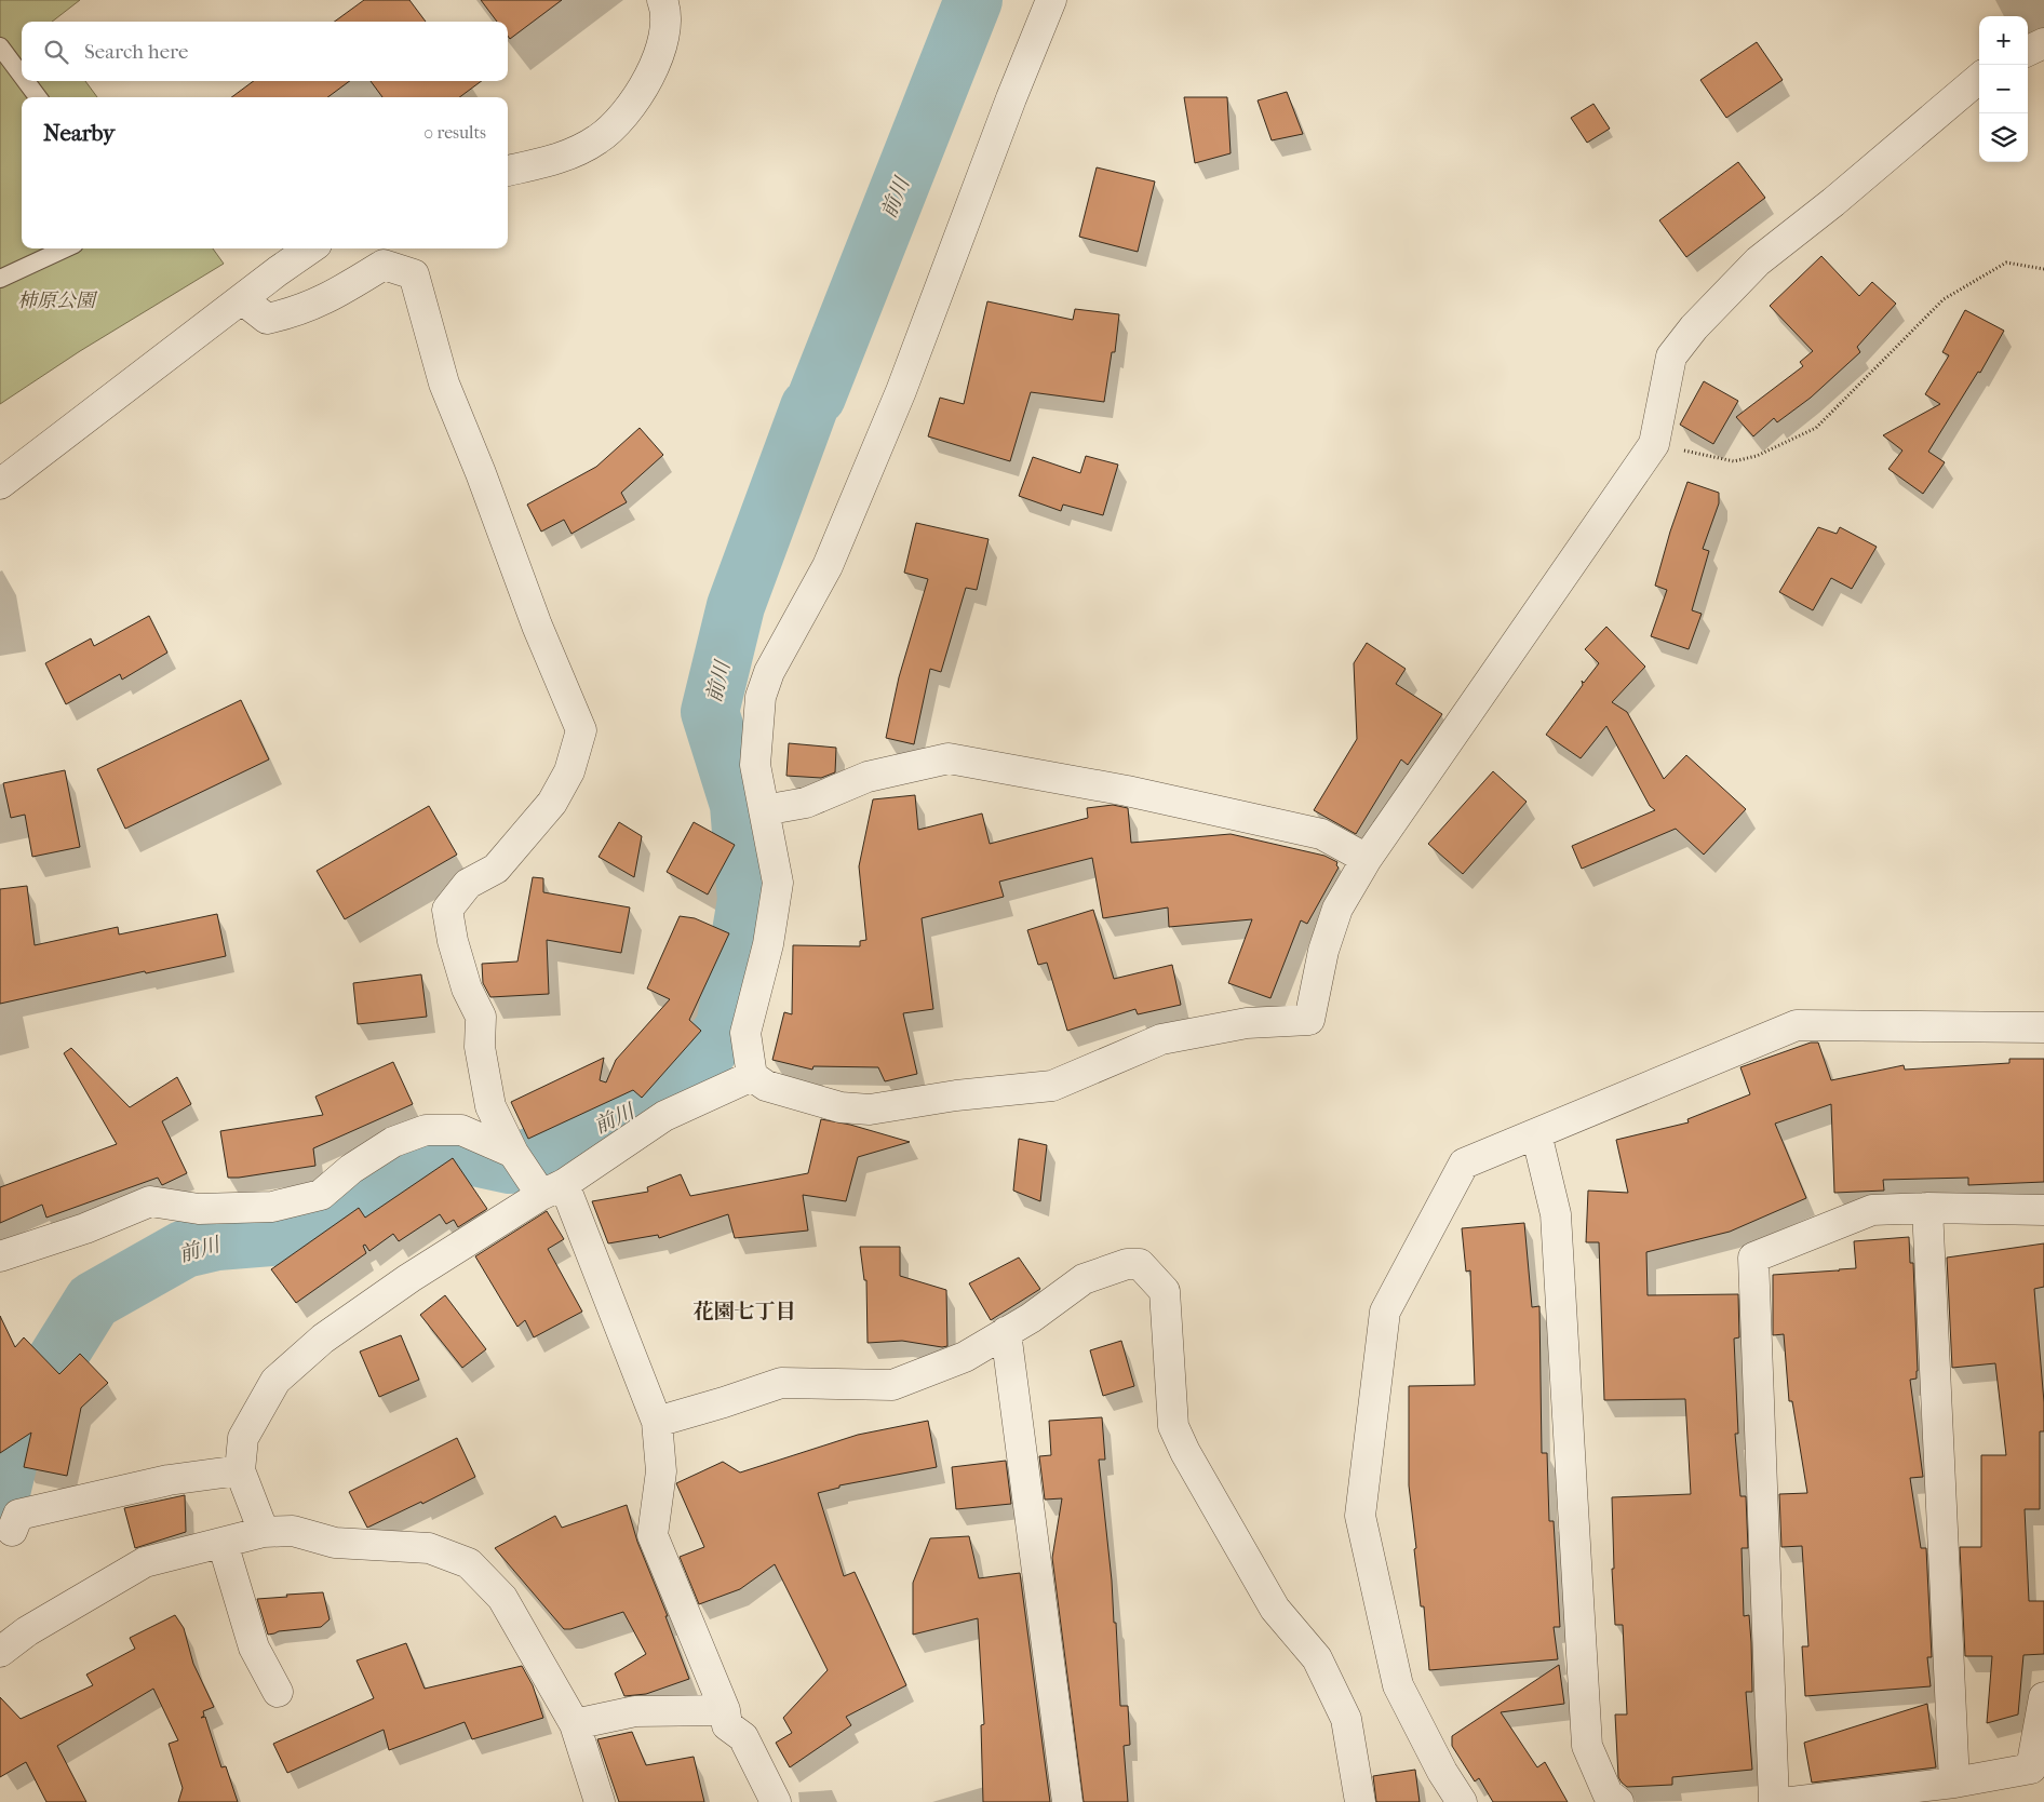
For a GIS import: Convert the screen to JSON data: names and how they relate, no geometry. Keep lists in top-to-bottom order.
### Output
{
  "districts": ["花園七丁目"],
  "water": ["前川"],
  "parks": ["柿原公園"],
  "page": {
    "map_buttons": ["+", "−"],
    "search": "Search here",
    "heading": ["Nearby", "0 results"]
  }
}
